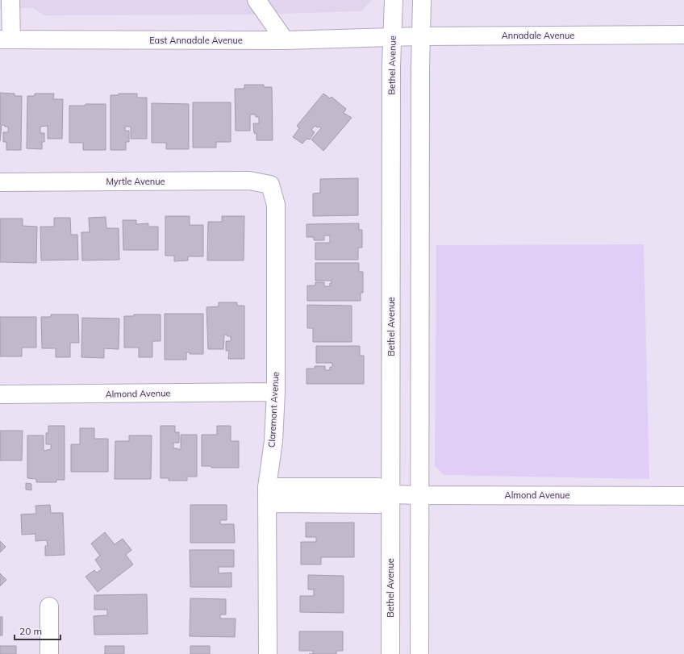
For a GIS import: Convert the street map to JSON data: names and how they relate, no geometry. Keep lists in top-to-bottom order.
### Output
{
  "streets": {
    "street": [
      "Annadale Avenue",
      "East Annadale Avenue",
      "Bethel Avenue",
      "Myrtle Avenue",
      "Almond Avenue",
      "Claremont Avenue"
    ]
  },
  "crossings": [
    ["Annadale Avenue", "East Annadale Avenue"],
    ["Annadale Avenue", "Bethel Avenue"],
    ["East Annadale Avenue", "Bethel Avenue"],
    ["Bethel Avenue", "Almond Avenue"],
    ["Myrtle Avenue", "Claremont Avenue"],
    ["Almond Avenue", "Claremont Avenue"]
  ],
  "scale_bar": "20 m"
}
